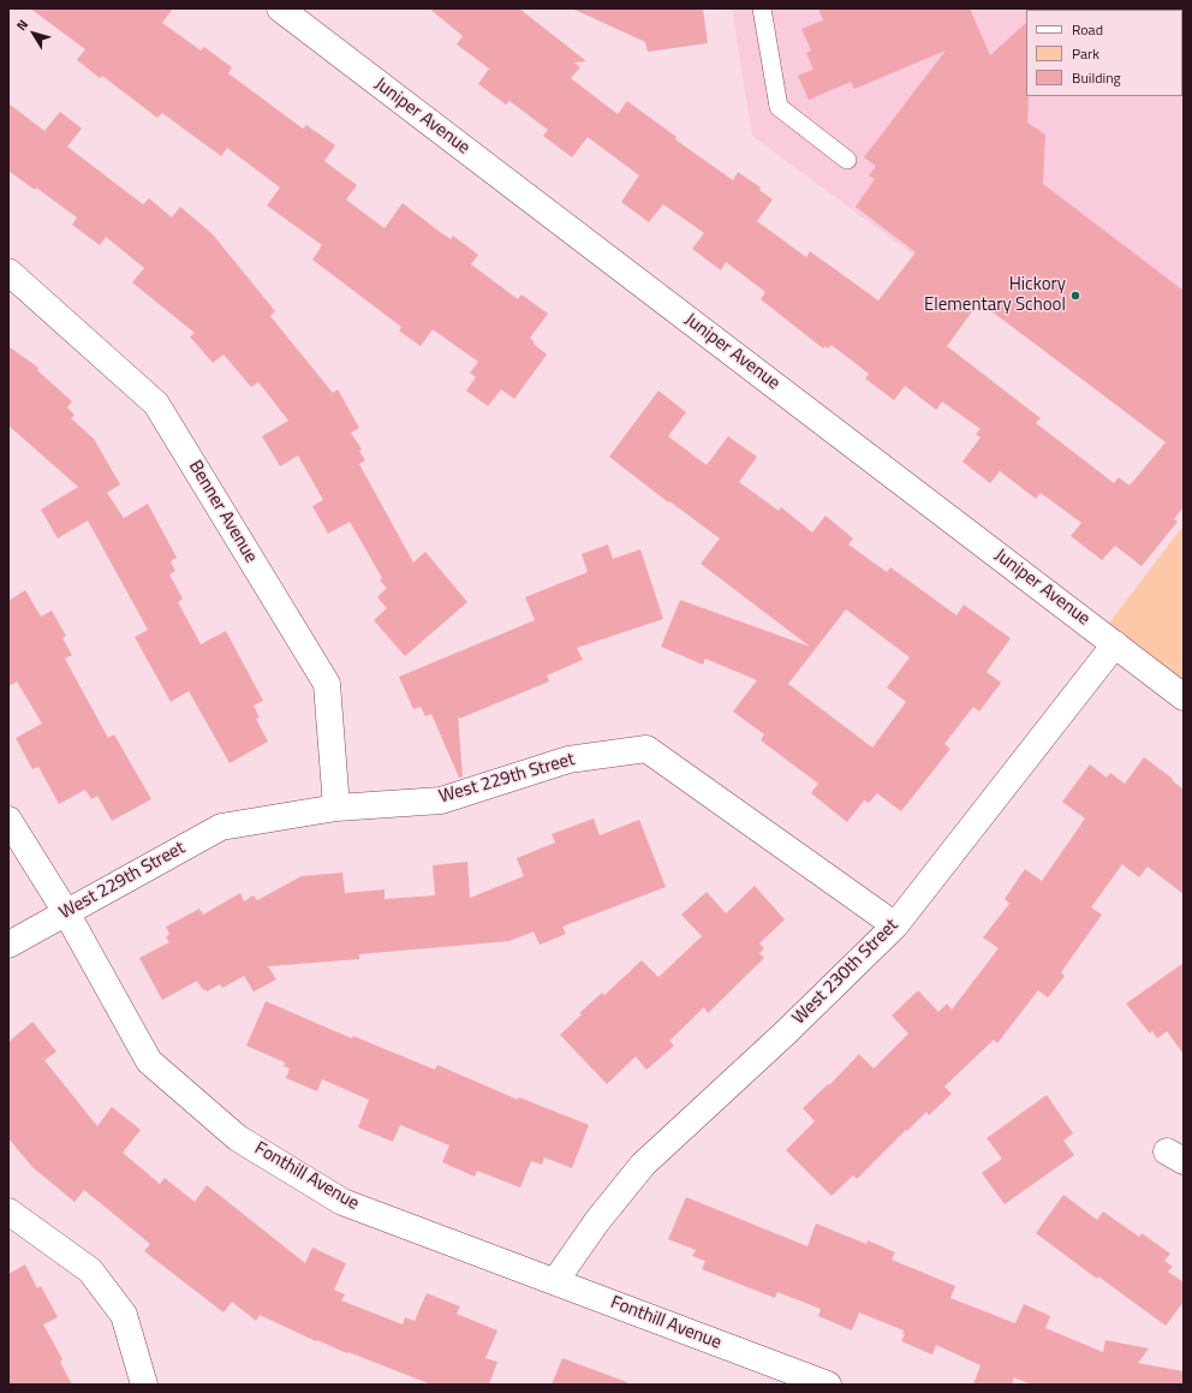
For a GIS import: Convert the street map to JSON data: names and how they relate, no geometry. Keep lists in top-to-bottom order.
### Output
{
  "streets": {
    "street": [
      "Juniper Avenue",
      "Benner Avenue",
      "West 229th Street",
      "West 230th Street",
      "Fonthill Avenue"
    ]
  },
  "crossings": [
    ["Juniper Avenue", "West 230th Street"],
    ["Benner Avenue", "West 229th Street"],
    ["West 229th Street", "West 230th Street"],
    ["West 229th Street", "Fonthill Avenue"],
    ["West 230th Street", "Fonthill Avenue"]
  ],
  "places": ["Hickory Elementary School"],
  "legend": ["Road", "Park", "Building"],
  "north": "top left"
}
